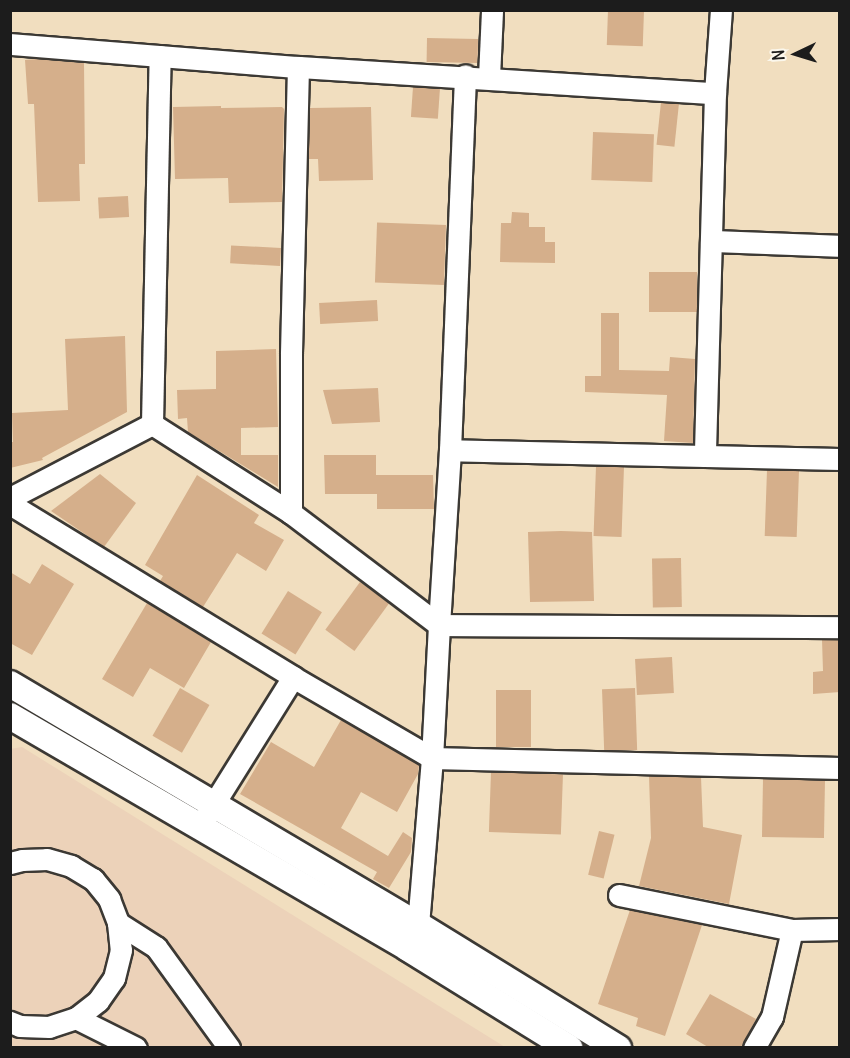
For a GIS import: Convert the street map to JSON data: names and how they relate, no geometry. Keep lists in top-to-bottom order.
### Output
{
  "north": "left"
}
